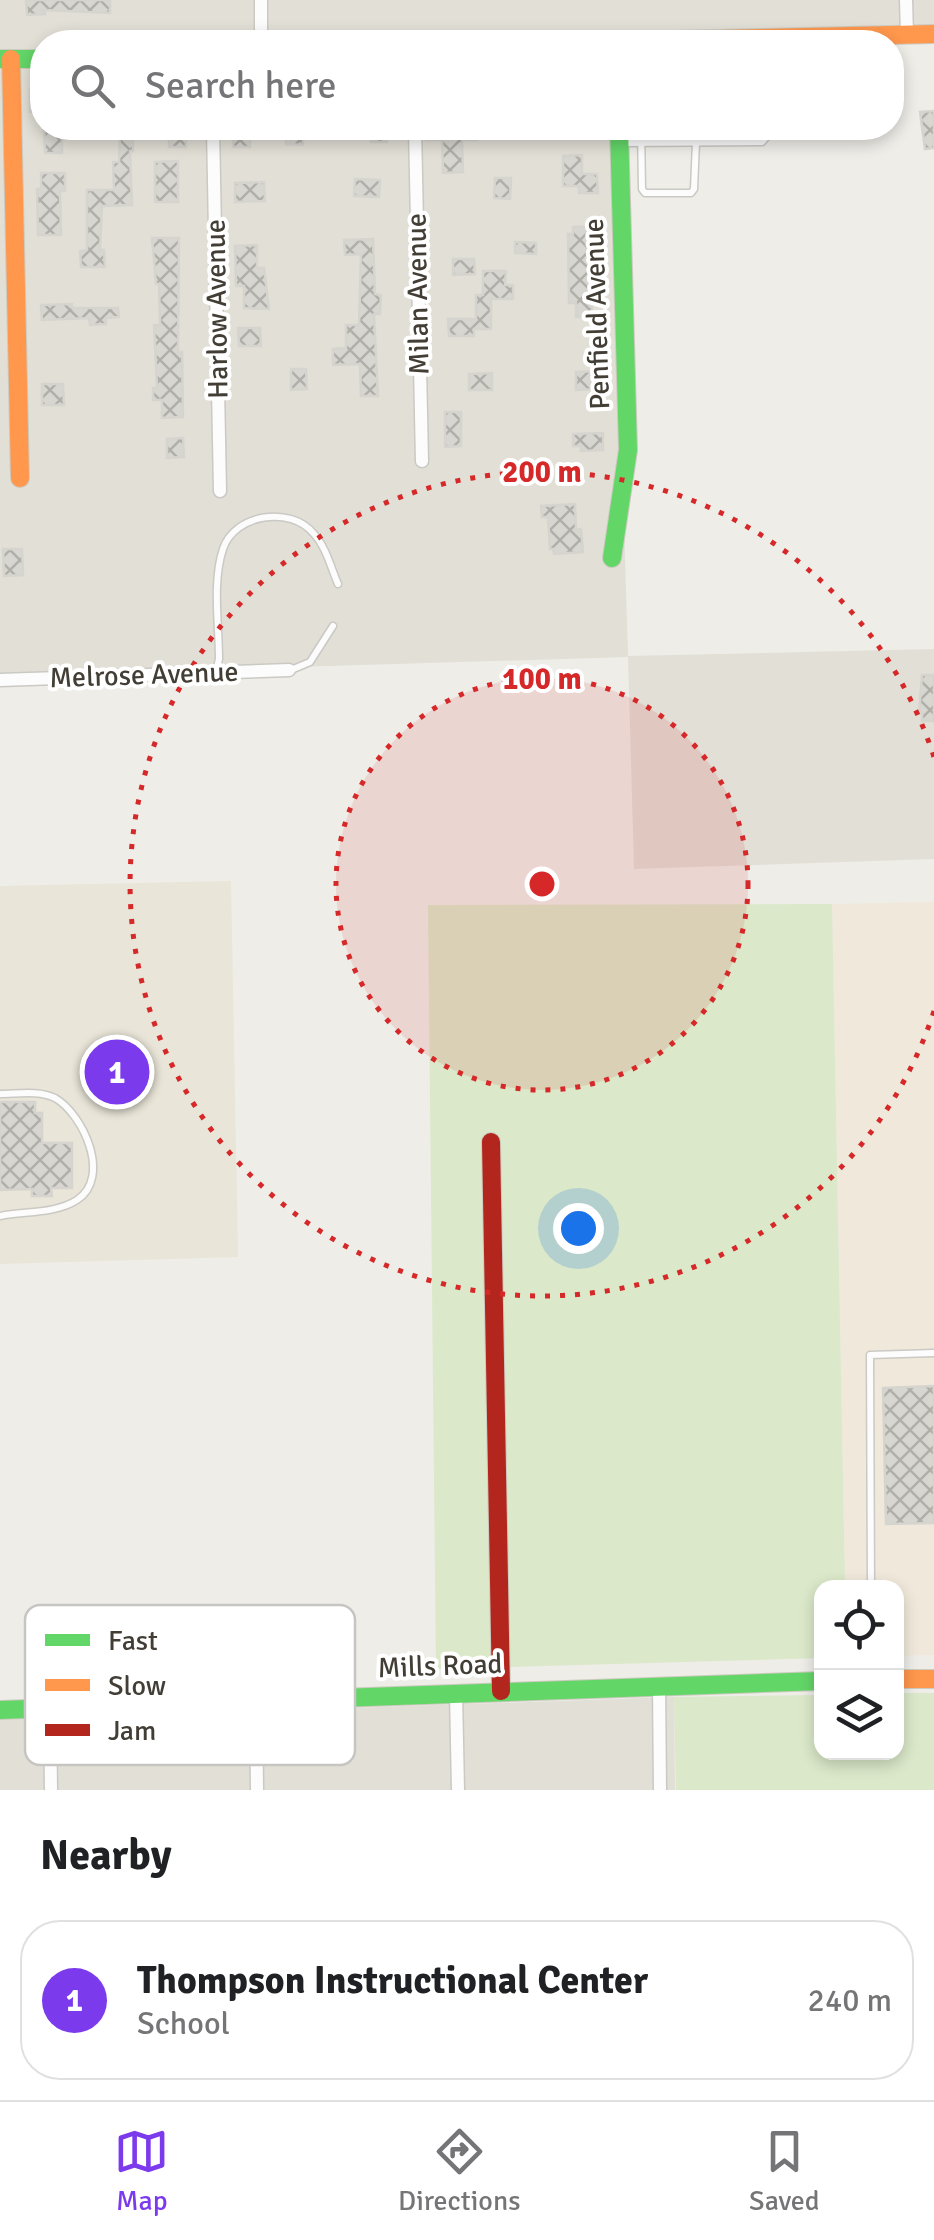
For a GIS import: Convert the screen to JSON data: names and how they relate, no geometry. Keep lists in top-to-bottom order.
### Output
{
  "streets": {
    "street": [
      "Milan Avenue",
      "Harlow Avenue",
      "Penfield Avenue",
      "Melrose Avenue",
      "Mills Road"
    ]
  },
  "legend": ["Fast", "Slow", "Jam"],
  "page": {
    "search": "Search here",
    "pins": "1",
    "heading": "Nearby",
    "list": [
      {
        "mark": "1",
        "name": "Thompson Instructional Center",
        "note": "School",
        "value": "240 m"
      }
    ],
    "nav": ["Map", "Directions", "Saved"]
  },
  "rings": ["200 m", "100 m"]
}
